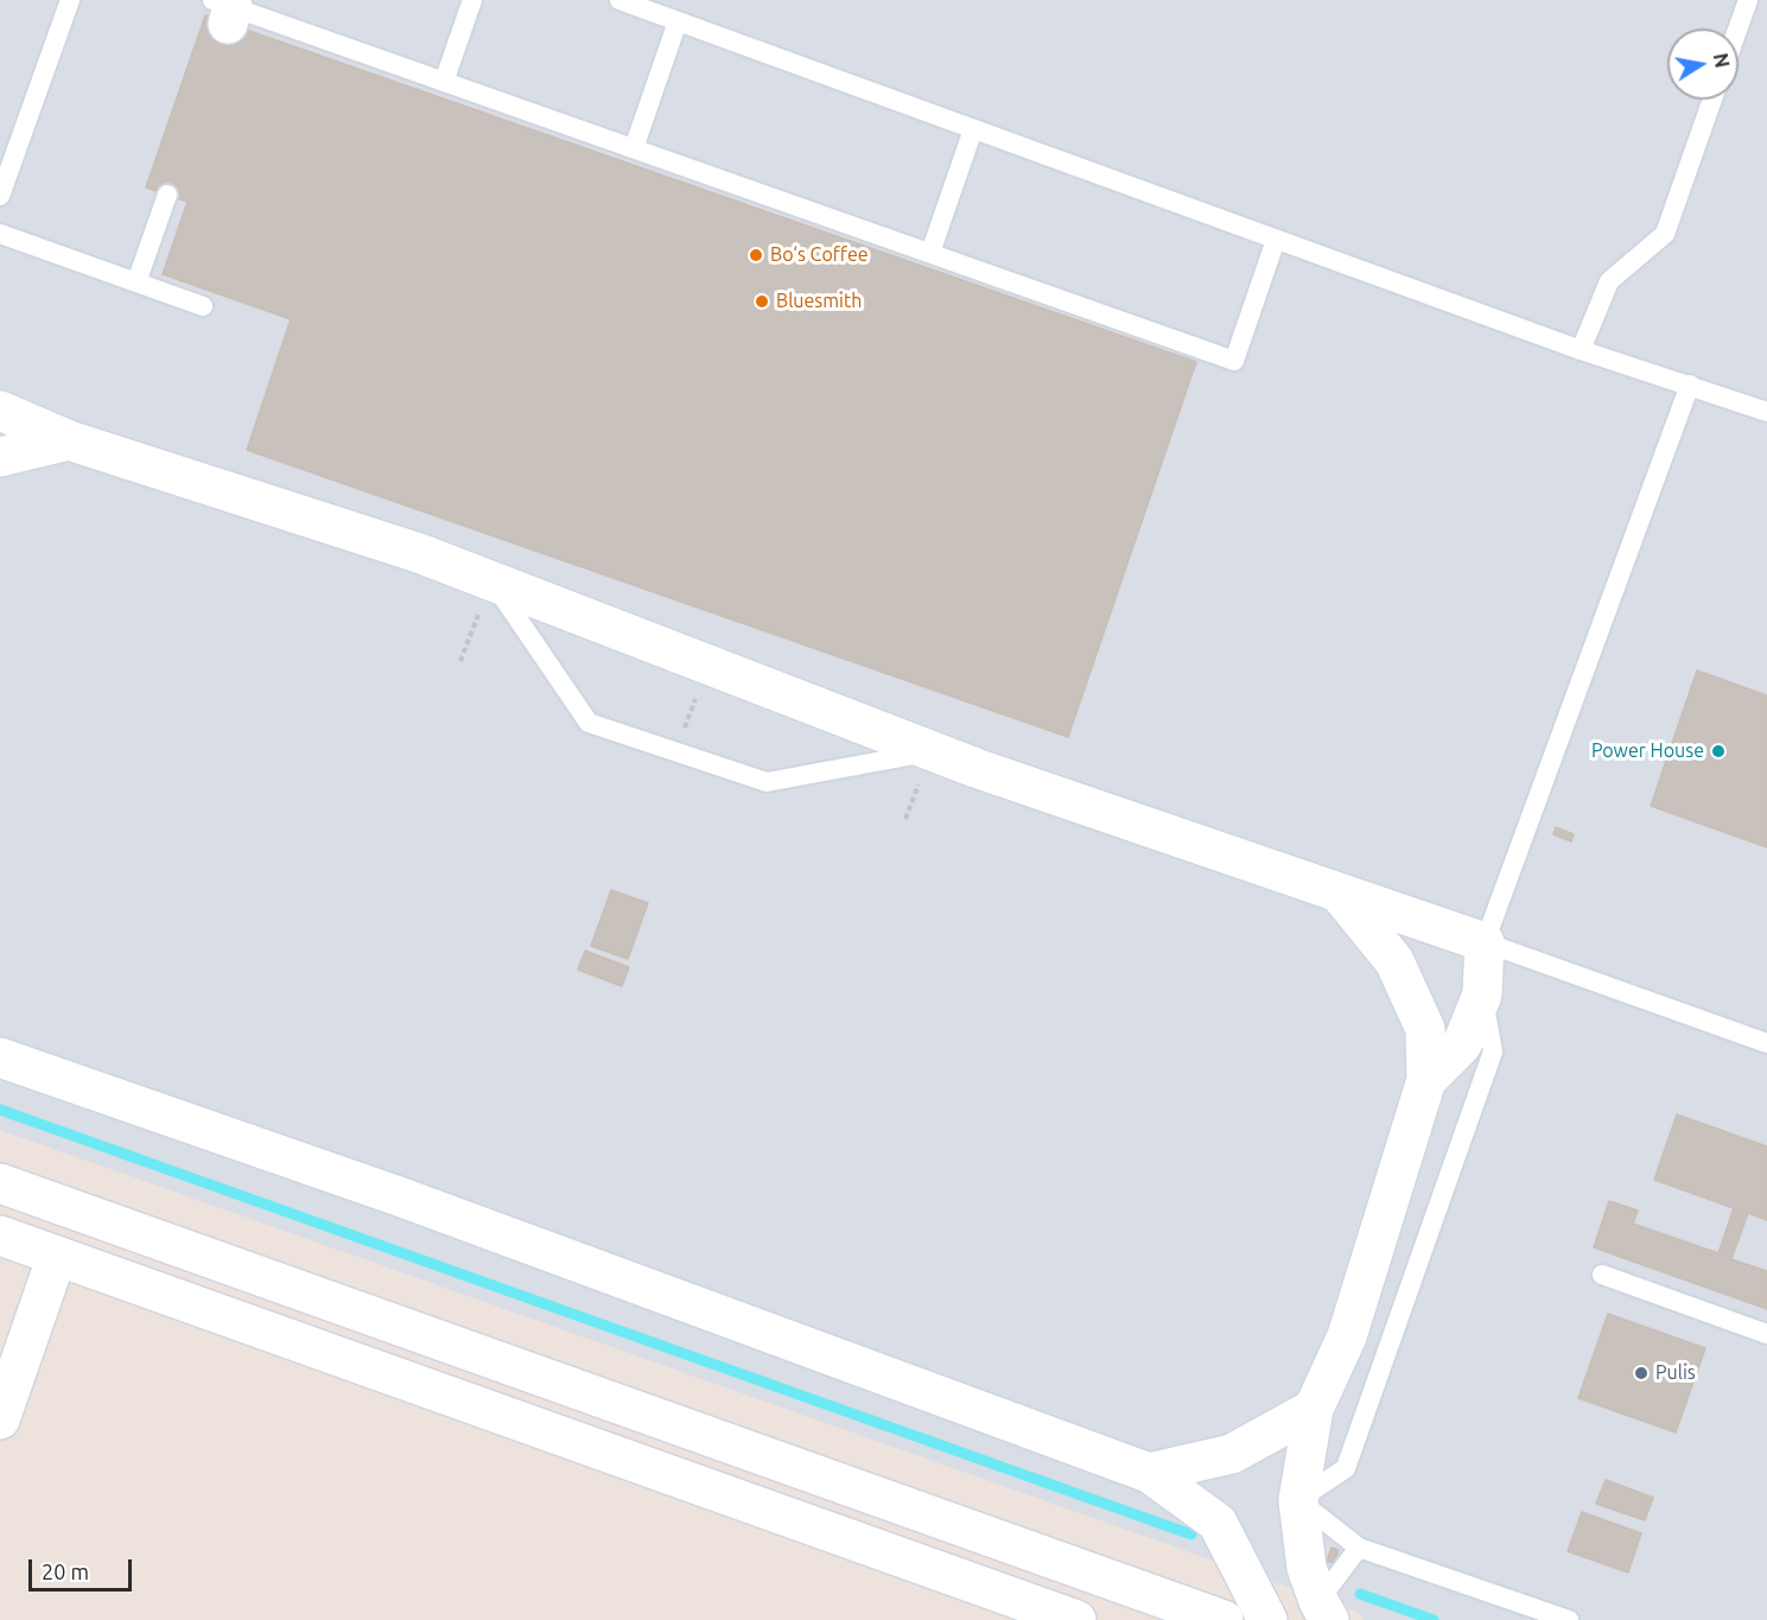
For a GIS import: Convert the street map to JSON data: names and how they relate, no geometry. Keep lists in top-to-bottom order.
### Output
{
  "places": [
    "Bo‘s Coffee",
    "Bluesmith",
    "Power House",
    "Pulis"
  ],
  "scale_bar": "20 m",
  "north": "right"
}
